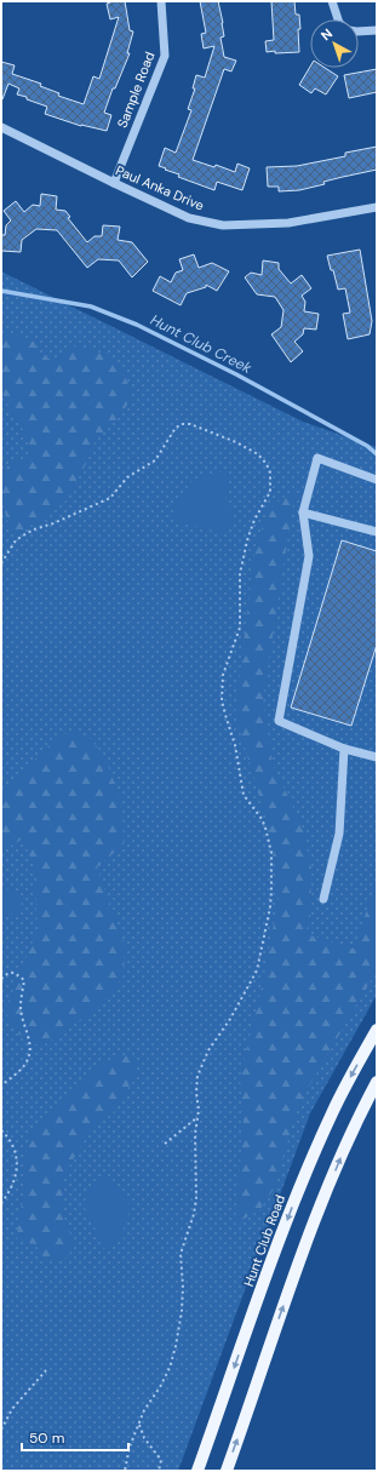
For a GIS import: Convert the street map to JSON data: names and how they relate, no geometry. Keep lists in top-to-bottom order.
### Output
{
  "streets": {
    "main road": ["Hunt Club Road"],
    "street": ["Sample Road", "Paul Anka Drive"]
  },
  "crossings": [
    ["Sample Road", "Paul Anka Drive"]
  ],
  "water": ["Hunt Club Creek"],
  "scale_bar": "50 m",
  "north": "top left"
}
